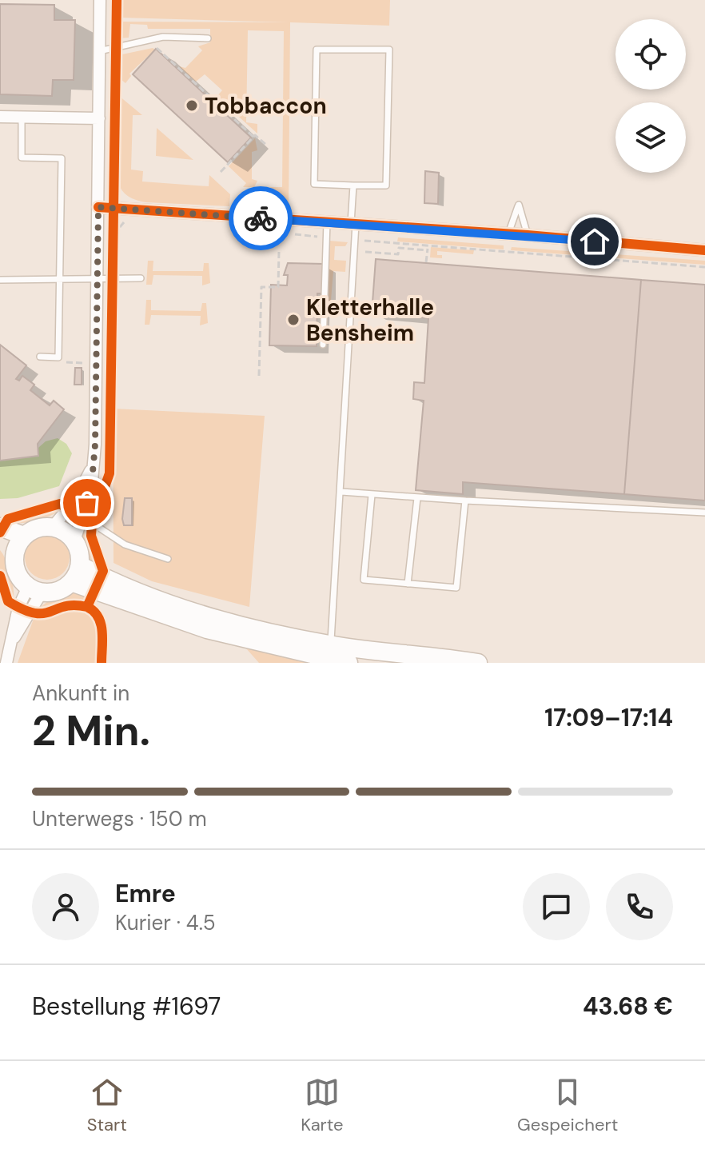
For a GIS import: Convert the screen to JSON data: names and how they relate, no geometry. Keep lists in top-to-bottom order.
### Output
{
  "places": ["Tobbaccon", "Kletterhalle Bensheim"],
  "page": {
    "heading": ["2 Min.", "Ankunft in", "17:09–17:14"],
    "panel": [
      "Emre",
      "Kurier · 4.5",
      "Bestellung #1697",
      "43.68 €"
    ],
    "bar": "Unterwegs · 150 m",
    "tabs": ["Start", "Karte", "Gespeichert"]
  }
}
